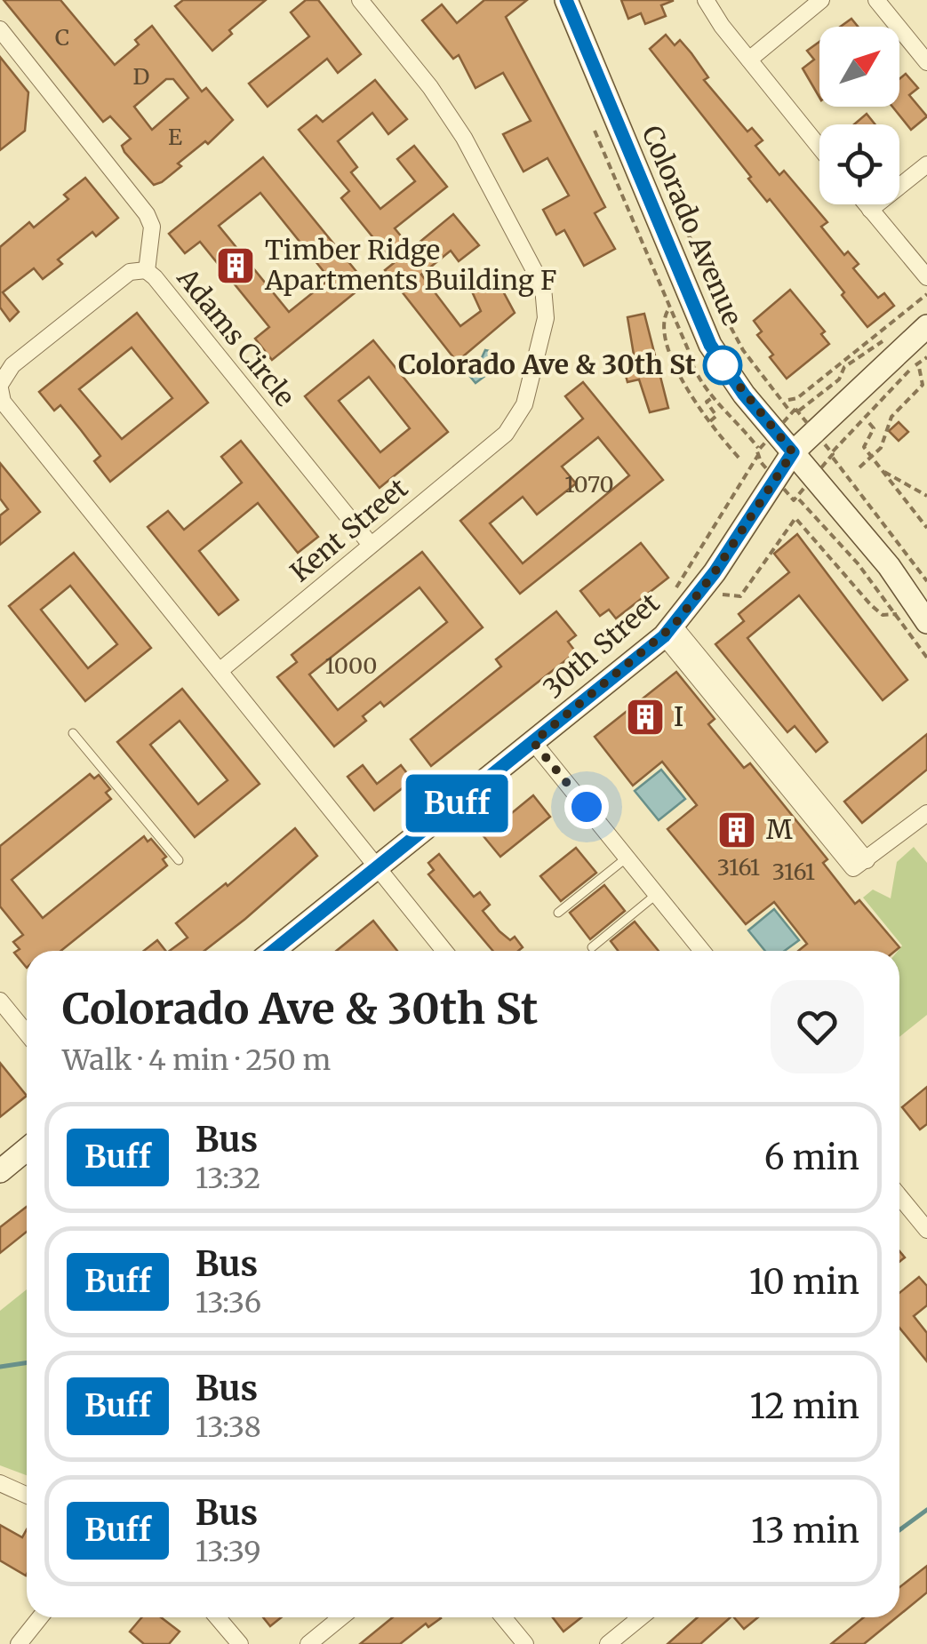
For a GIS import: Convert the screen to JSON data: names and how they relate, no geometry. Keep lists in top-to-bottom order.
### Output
{
  "streets": {
    "main road": ["Colorado Avenue", "30th Street"],
    "street": ["Adams Circle", "Kent Street"]
  },
  "crossings": [
    ["Colorado Avenue", "30th Street"],
    ["Adams Circle", "Kent Street"],
    ["Adams Circle", "30th Street"]
  ],
  "places": {
    "building": ["Timber Ridge Apartments Building F", "I", "M"],
    "other": ["Colorado Ave & 30th St"]
  },
  "lines": ["bus line Buff"],
  "house_numbers": [
    "C",
    "D",
    "E",
    "1070",
    "1000",
    "3161",
    "3161"
  ],
  "north": "top right",
  "page": {
    "on_map": "Buff",
    "heading": ["Colorado Ave & 30th St", "Walk · 4 min · 250 m"],
    "list": [
      {
        "mark": "Buff",
        "name": "Bus",
        "note": "13:32",
        "value": "6 min"
      },
      {
        "mark": "Buff",
        "name": "Bus",
        "note": "13:36",
        "value": "10 min"
      },
      {
        "mark": "Buff",
        "name": "Bus",
        "note": "13:38",
        "value": "12 min"
      },
      {
        "mark": "Buff",
        "name": "Bus",
        "note": "13:39",
        "value": "13 min"
      }
    ]
  }
}
